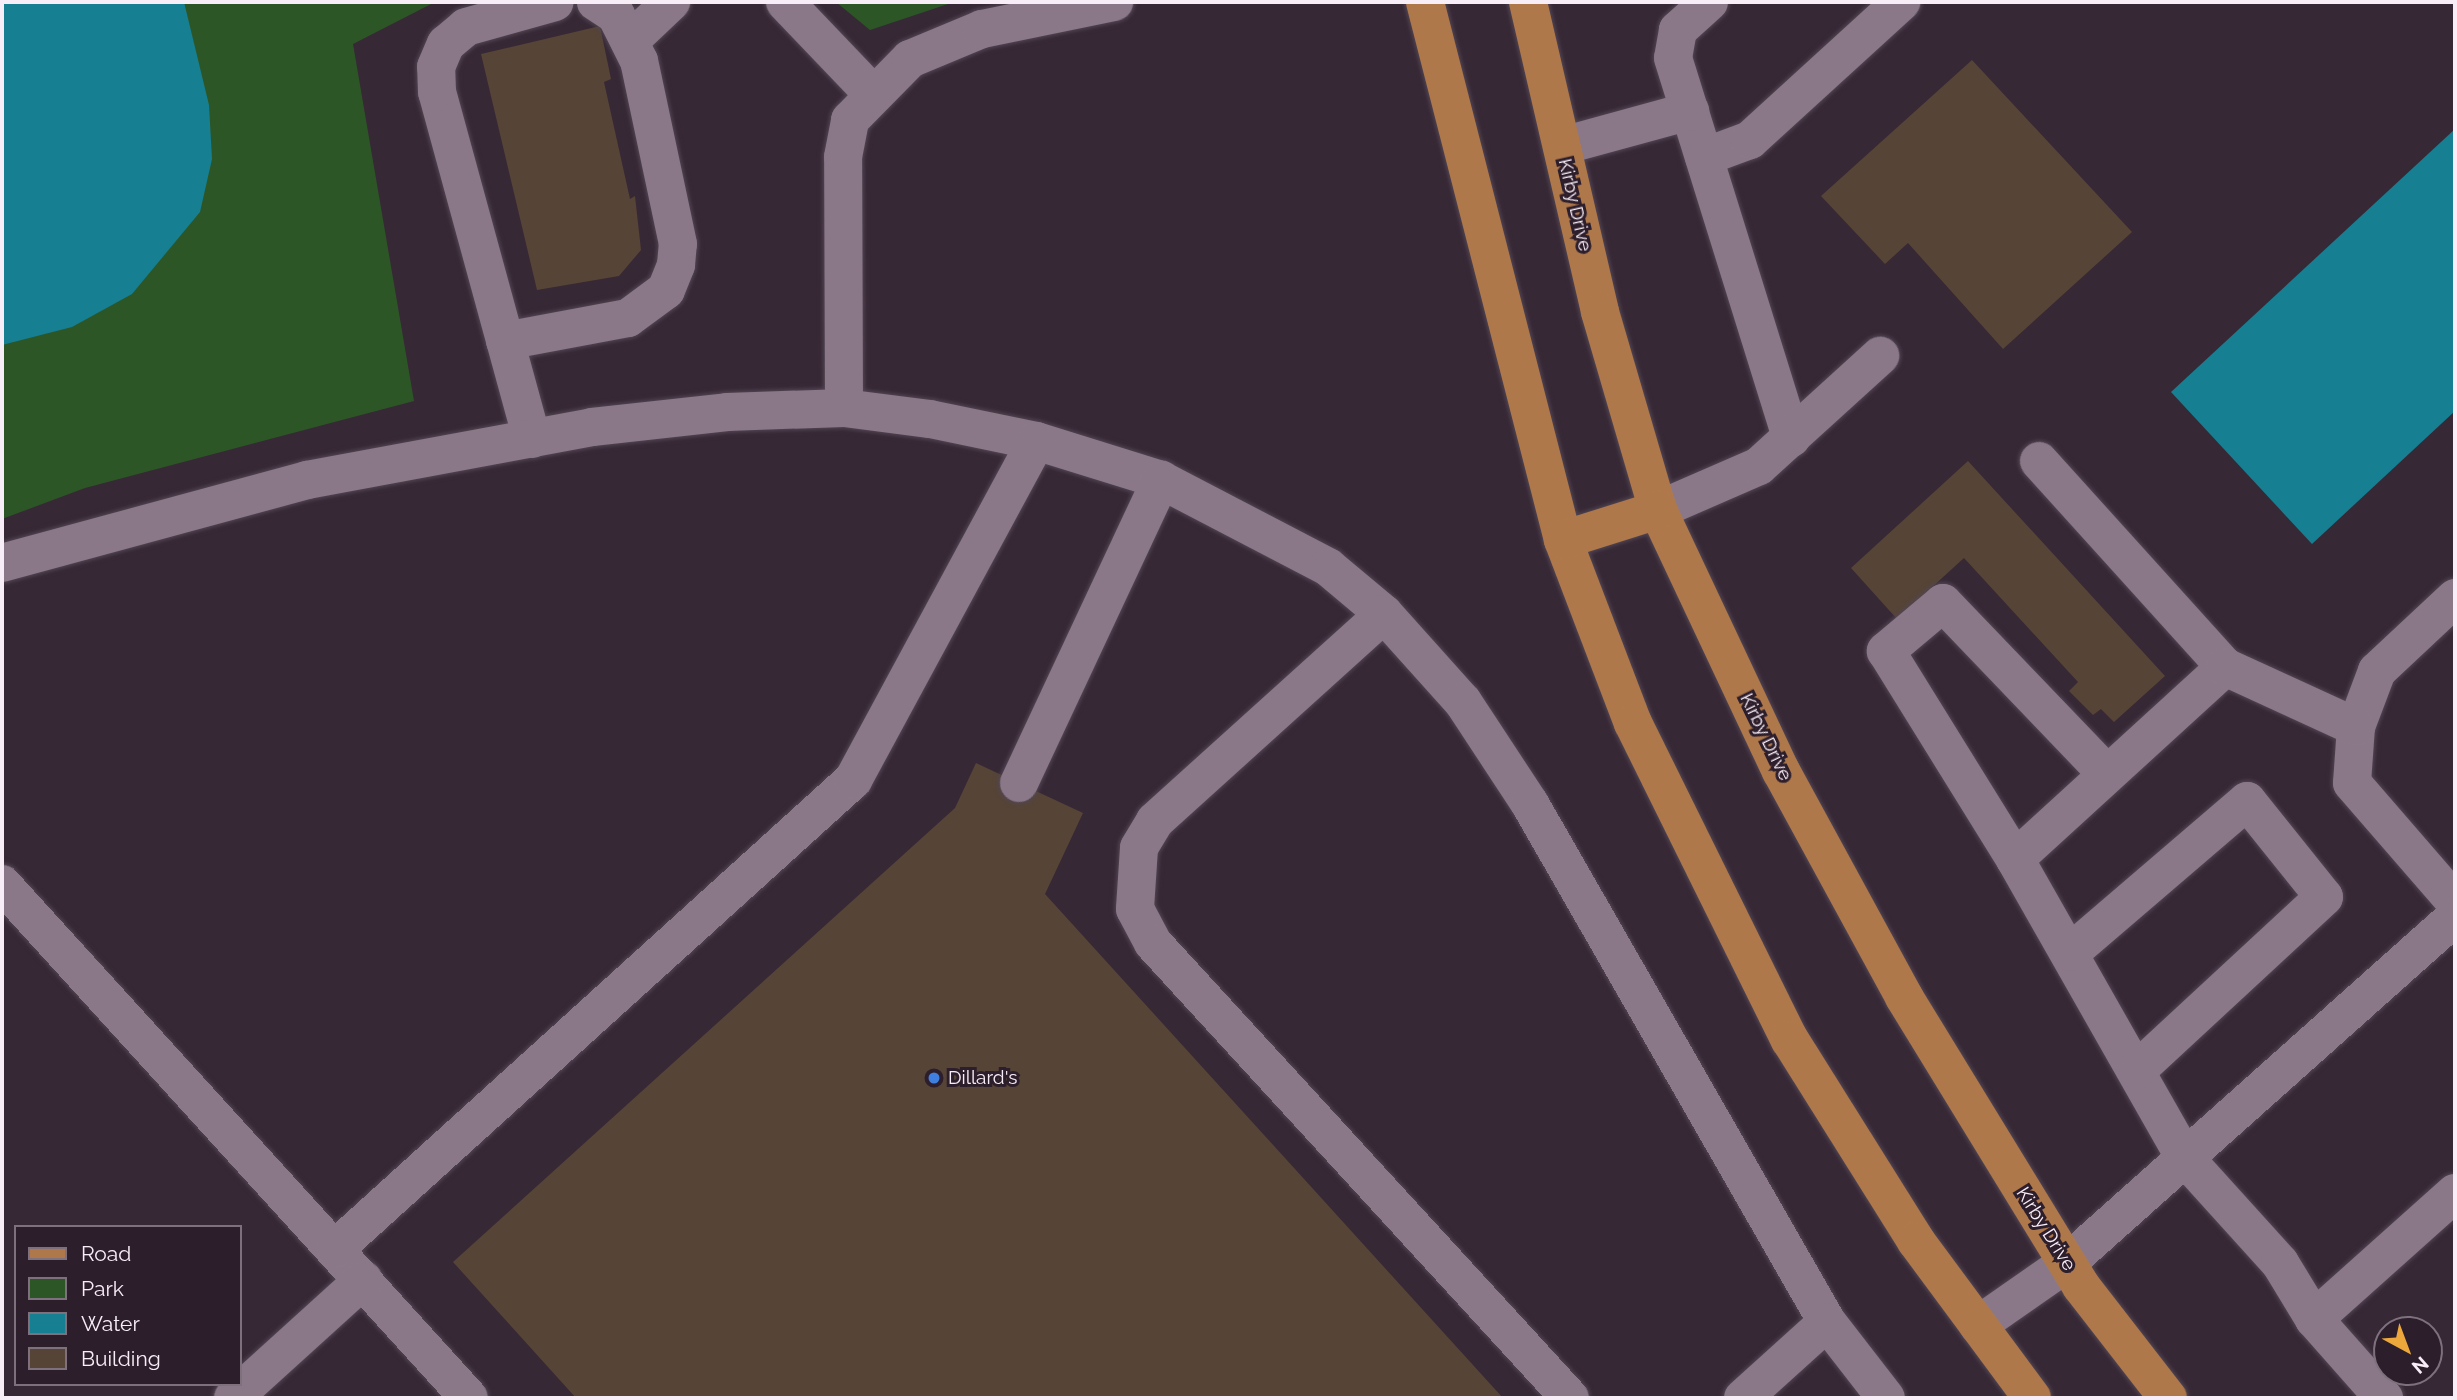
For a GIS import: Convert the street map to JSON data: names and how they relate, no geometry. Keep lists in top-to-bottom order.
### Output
{
  "streets": {
    "main road": ["Kirby Drive"]
  },
  "places": ["Dillard's"],
  "legend": [
    "Road",
    "Park",
    "Water",
    "Building"
  ],
  "north": "bottom right"
}
